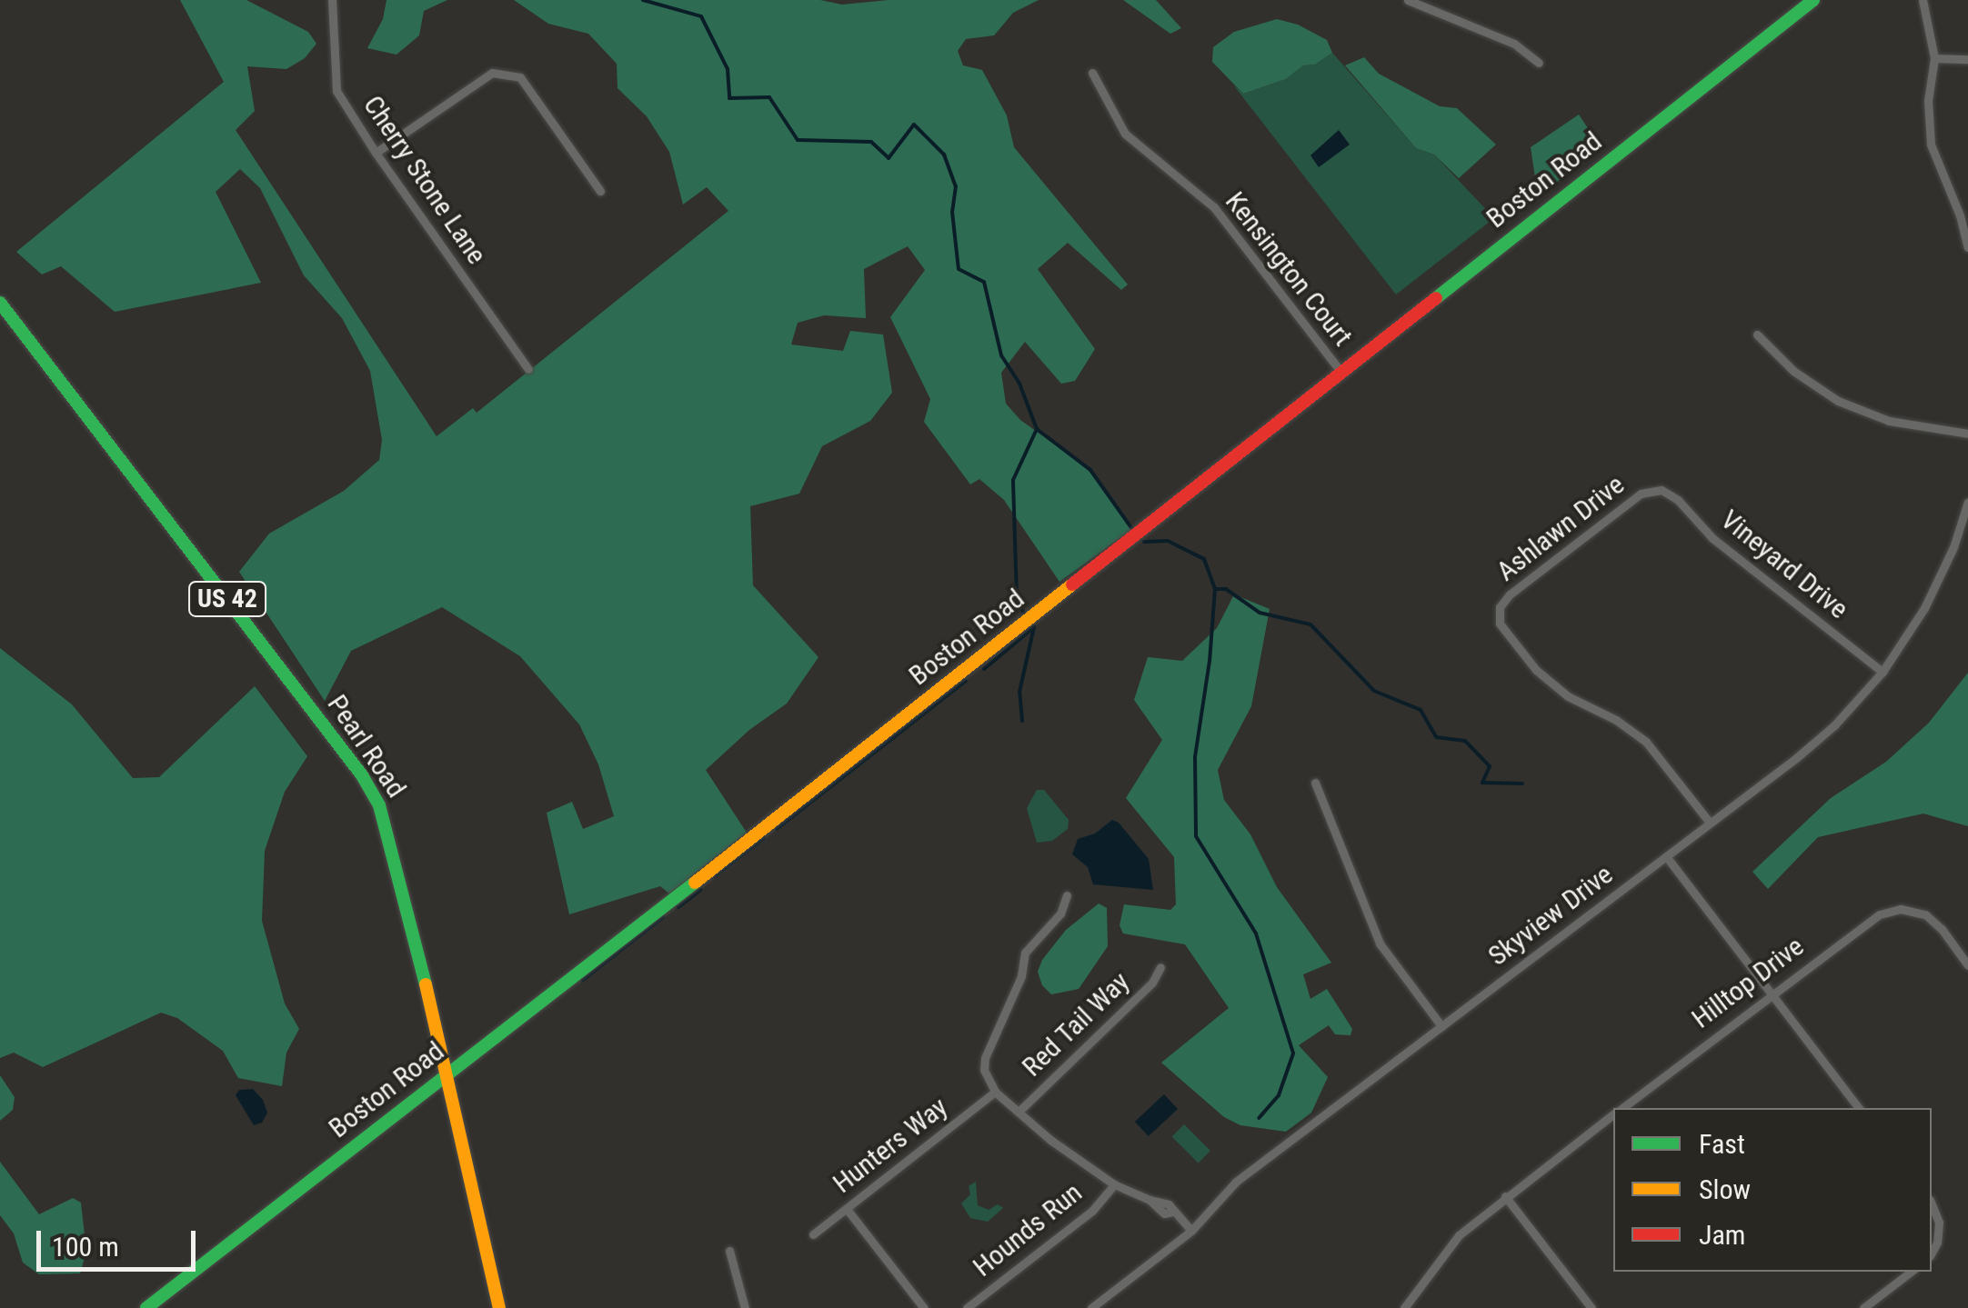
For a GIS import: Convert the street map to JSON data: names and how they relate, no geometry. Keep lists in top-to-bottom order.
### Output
{
  "streets": {
    "street": [
      "Cherry Stone Lane",
      "Boston Road",
      "Kensington Court",
      "Ashlawn Drive",
      "Vineyard Drive",
      "US 42",
      "Pearl Road",
      "Skyview Drive",
      "Hilltop Drive",
      "Red Tail Way",
      "Hunters Way",
      "Hounds Run"
    ]
  },
  "crossings": [
    ["Boston Road", "Kensington Court"],
    ["Boston Road", "Pearl Road"],
    ["Ashlawn Drive", "Vineyard Drive"],
    ["Ashlawn Drive", "Skyview Drive"],
    ["Vineyard Drive", "Skyview Drive"]
  ],
  "legend": ["Fast", "Slow", "Jam"],
  "scale_bar": "100 m"
}
